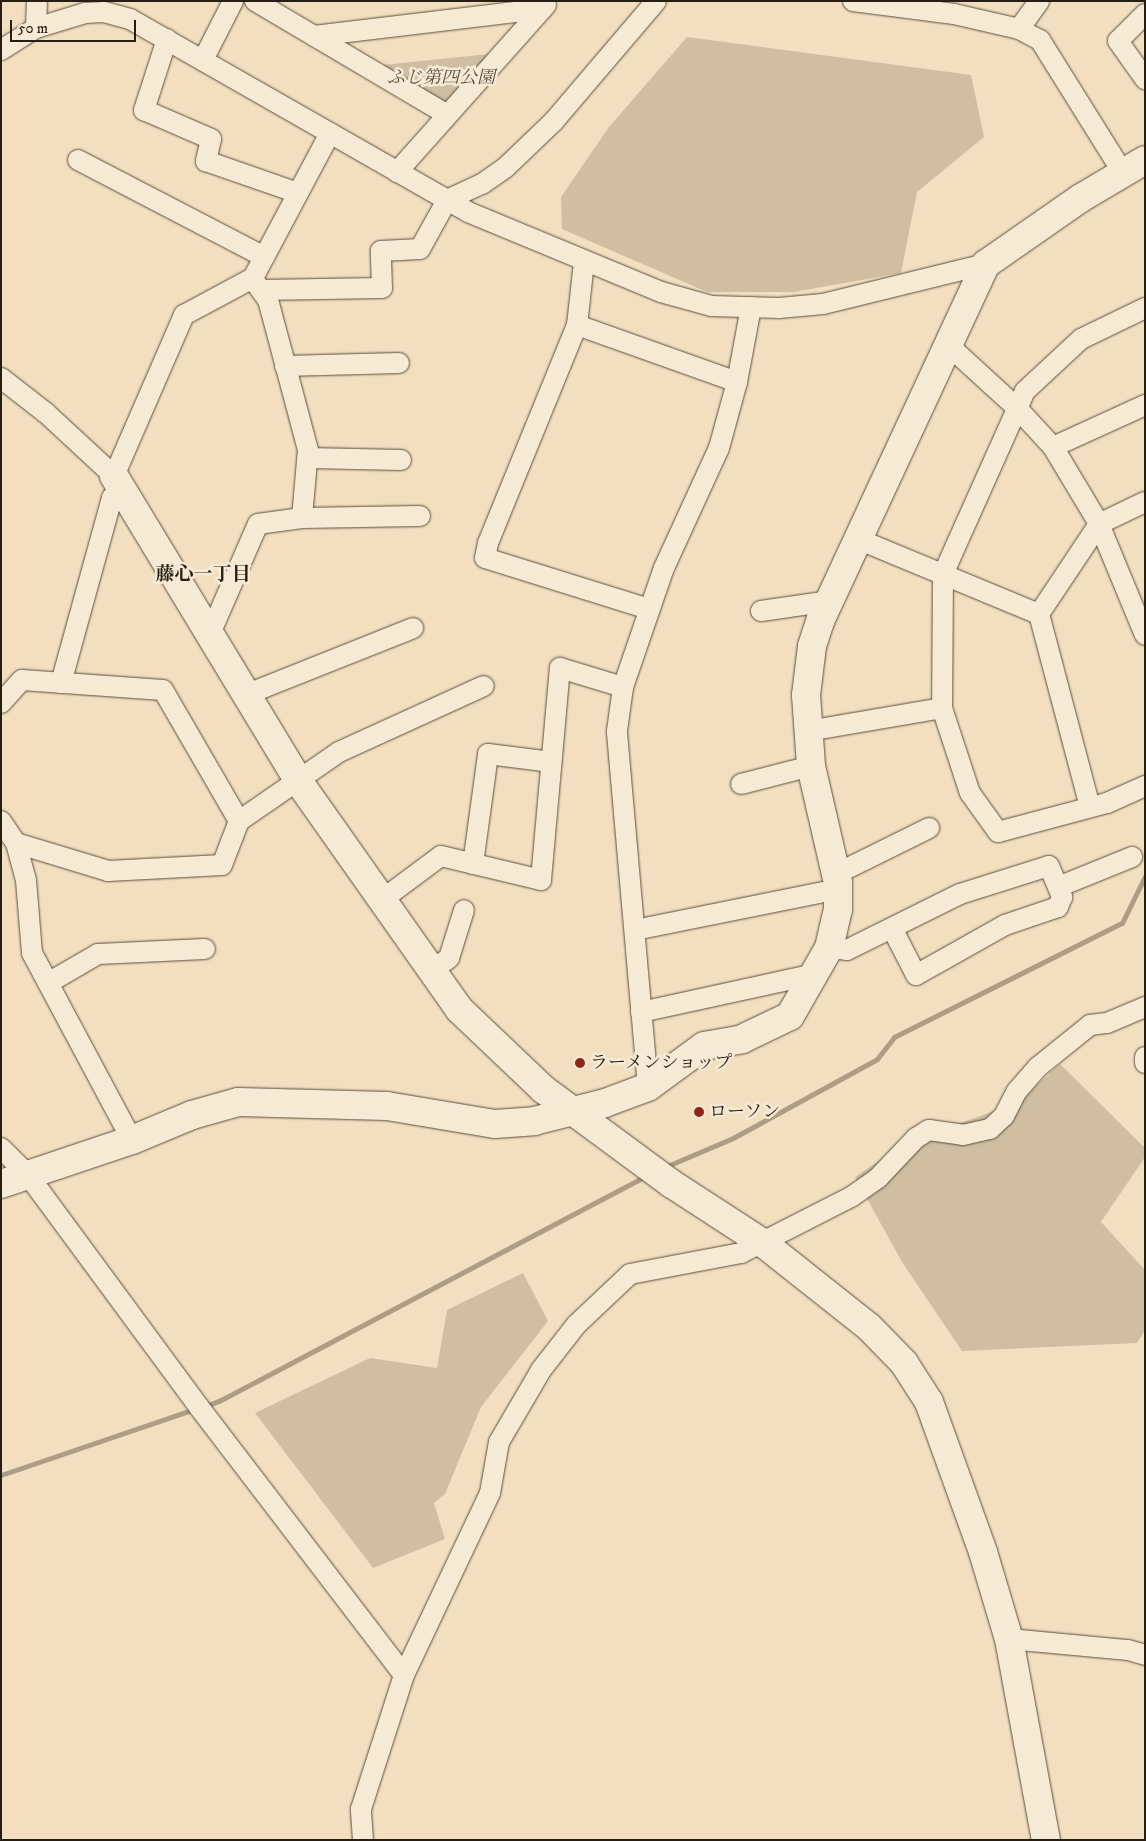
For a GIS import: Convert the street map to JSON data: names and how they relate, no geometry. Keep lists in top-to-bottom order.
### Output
{
  "districts": ["藤心一丁目"],
  "parks": ["ふじ第四公園"],
  "places": ["ラーメンショップ", "ローソン"],
  "scale_bar": "50 m"
}
